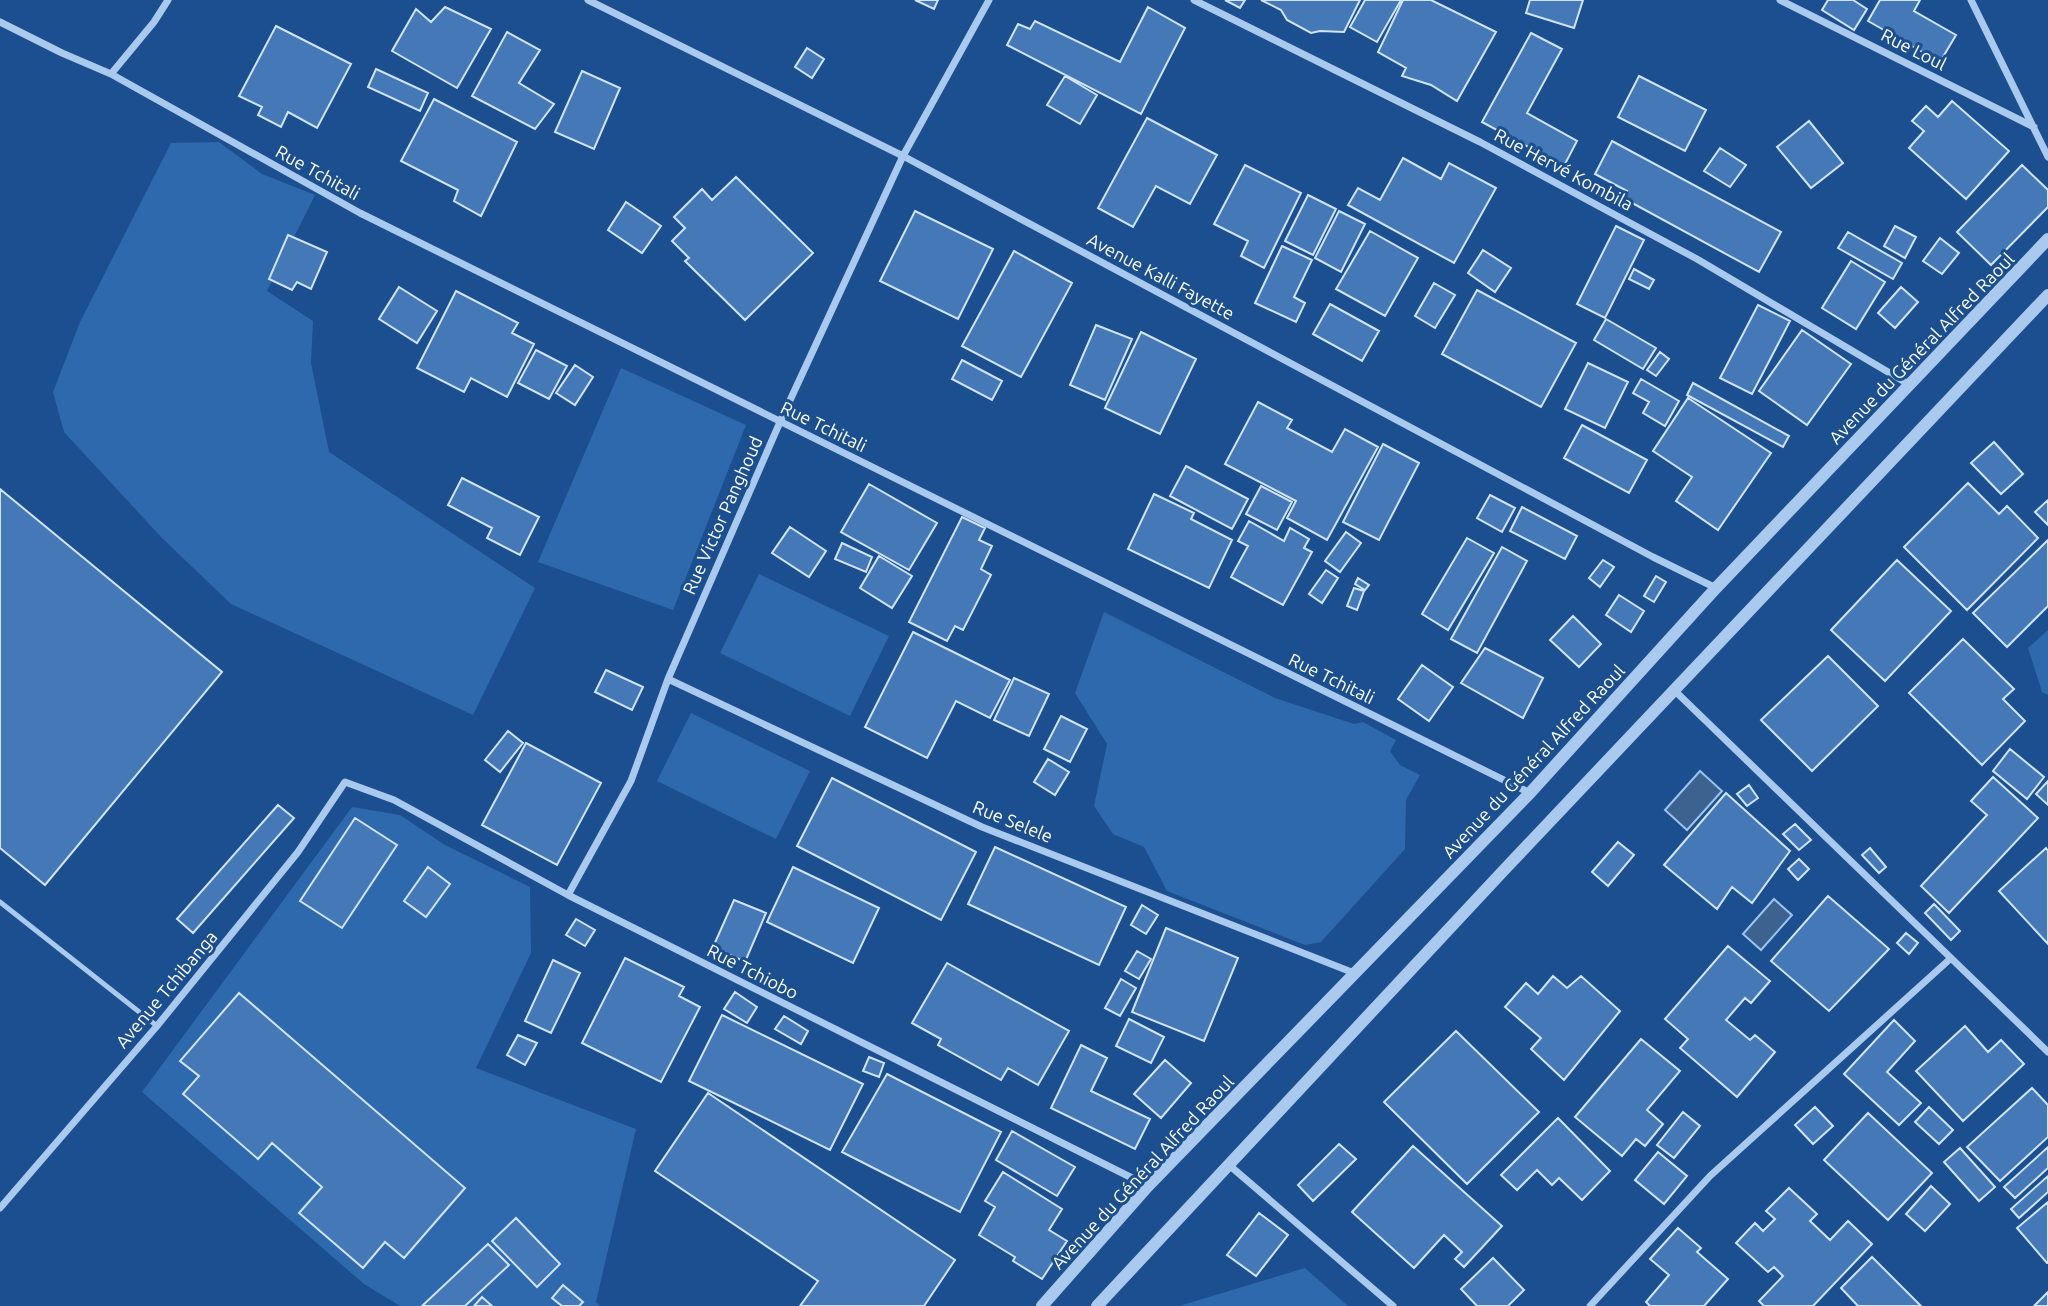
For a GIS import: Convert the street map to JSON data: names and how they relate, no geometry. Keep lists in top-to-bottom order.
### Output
{
  "streets": {
    "street": [
      "Rue Loul",
      "Rue Hervé Kombila",
      "Rue Tchitali",
      "Avenue Kalli Fayette",
      "Avenue du Général Alfred Raoul",
      "Rue Victor Panghoud",
      "Rue Selele",
      "Rue Tchiobo",
      "Avenue Tchibanga"
    ]
  },
  "crossings": [
    ["Rue Hervé Kombila", "Avenue du Général Alfred Raoul"],
    ["Rue Tchitali", "Avenue du Général Alfred Raoul"],
    ["Rue Tchitali", "Rue Victor Panghoud"],
    ["Avenue Kalli Fayette", "Avenue du Général Alfred Raoul"],
    ["Avenue Kalli Fayette", "Rue Victor Panghoud"],
    ["Avenue du Général Alfred Raoul", "Rue Selele"],
    ["Avenue du Général Alfred Raoul", "Rue Tchiobo"],
    ["Rue Victor Panghoud", "Rue Selele"],
    ["Rue Victor Panghoud", "Rue Tchiobo"],
    ["Rue Tchiobo", "Avenue Tchibanga"]
  ]
}
